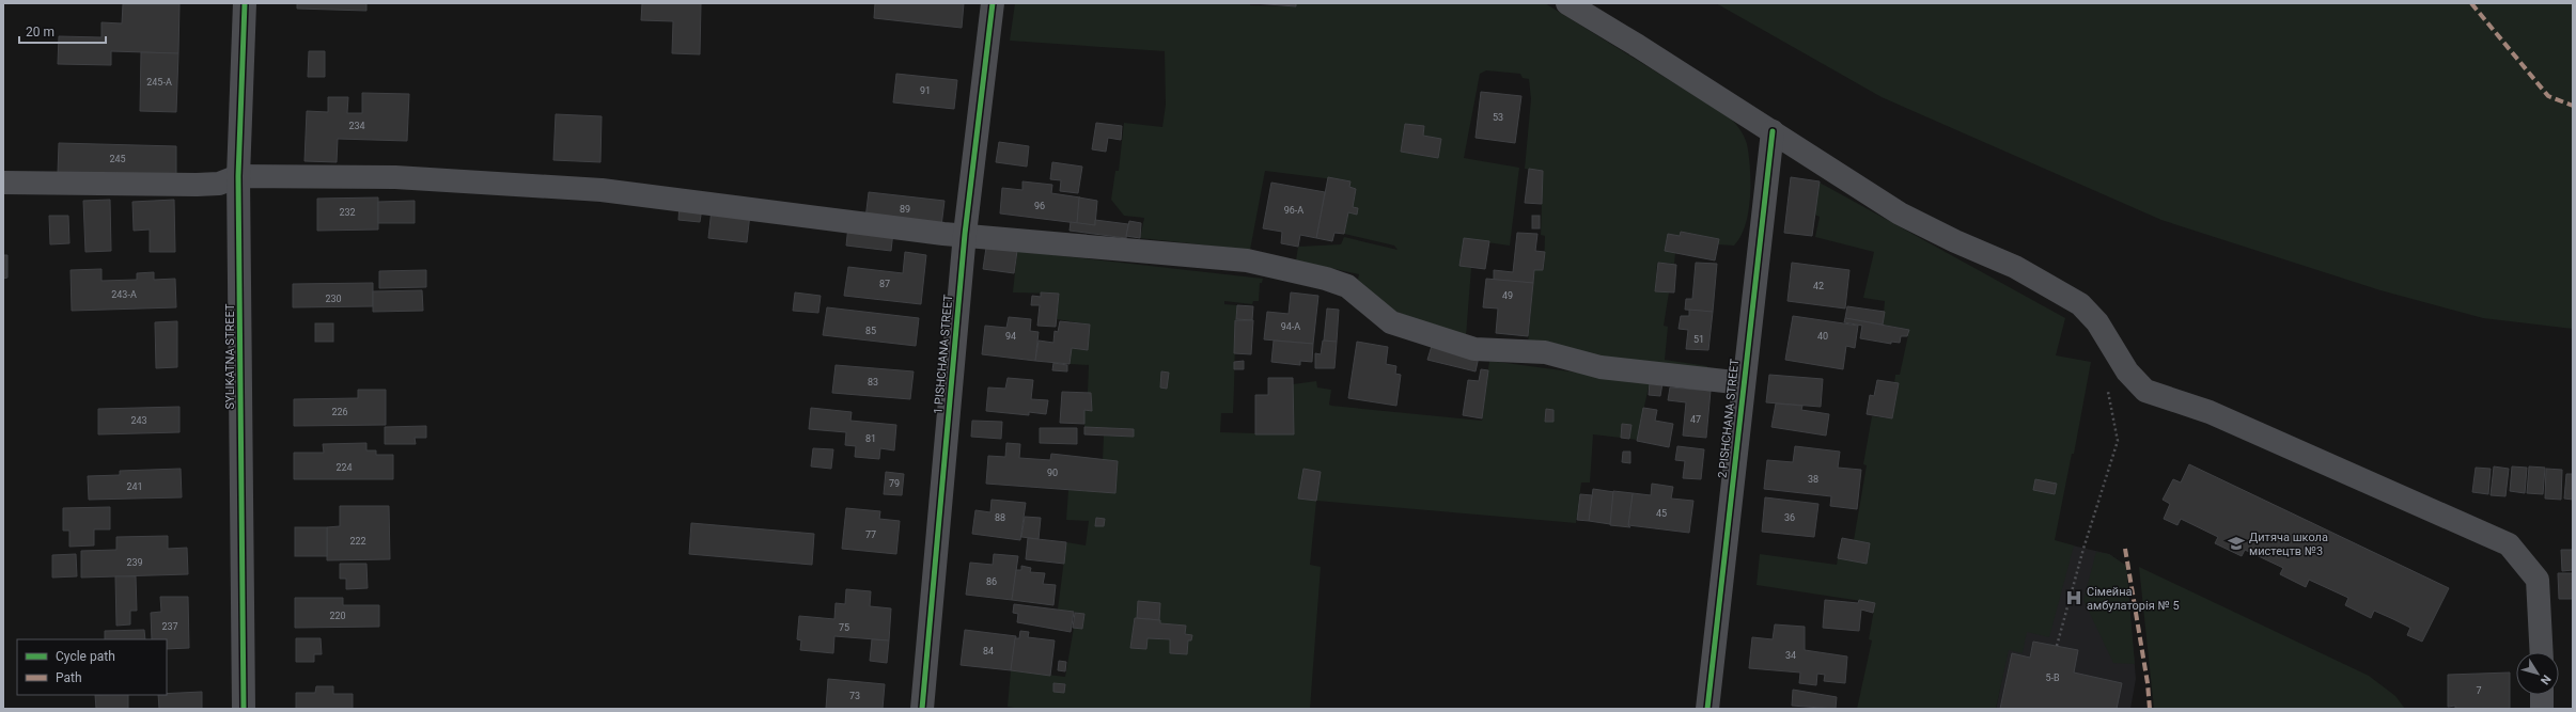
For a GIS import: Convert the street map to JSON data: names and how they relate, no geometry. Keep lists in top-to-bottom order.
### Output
{
  "streets": {
    "street": ["1 PISHCHANA STREET", "SYLIKATNA STREET", "2 PISHCHANA STREET"]
  },
  "places": {
    "school or university": ["Дитяча школа мистецтв №3"],
    "hospital": ["Сімейна амбулаторія № 5"]
  },
  "house_numbers": [
    "245-А",
    "91",
    "53",
    "234",
    "245",
    "96",
    "89",
    "96-А",
    "232",
    "87",
    "42",
    "243-А",
    "49",
    "230",
    "94-А",
    "85",
    "94",
    "40",
    "51",
    "83",
    "226",
    "47",
    "243",
    "81",
    "224",
    "90",
    "38",
    "79",
    "241",
    "45",
    "88",
    "36",
    "77",
    "222",
    "239",
    "86",
    "220",
    "237",
    "75",
    "84",
    "34",
    "5-В",
    "7",
    "73"
  ],
  "legend": ["Cycle path", "Path"],
  "scale_bar": "20 m",
  "north": "bottom right"
}
